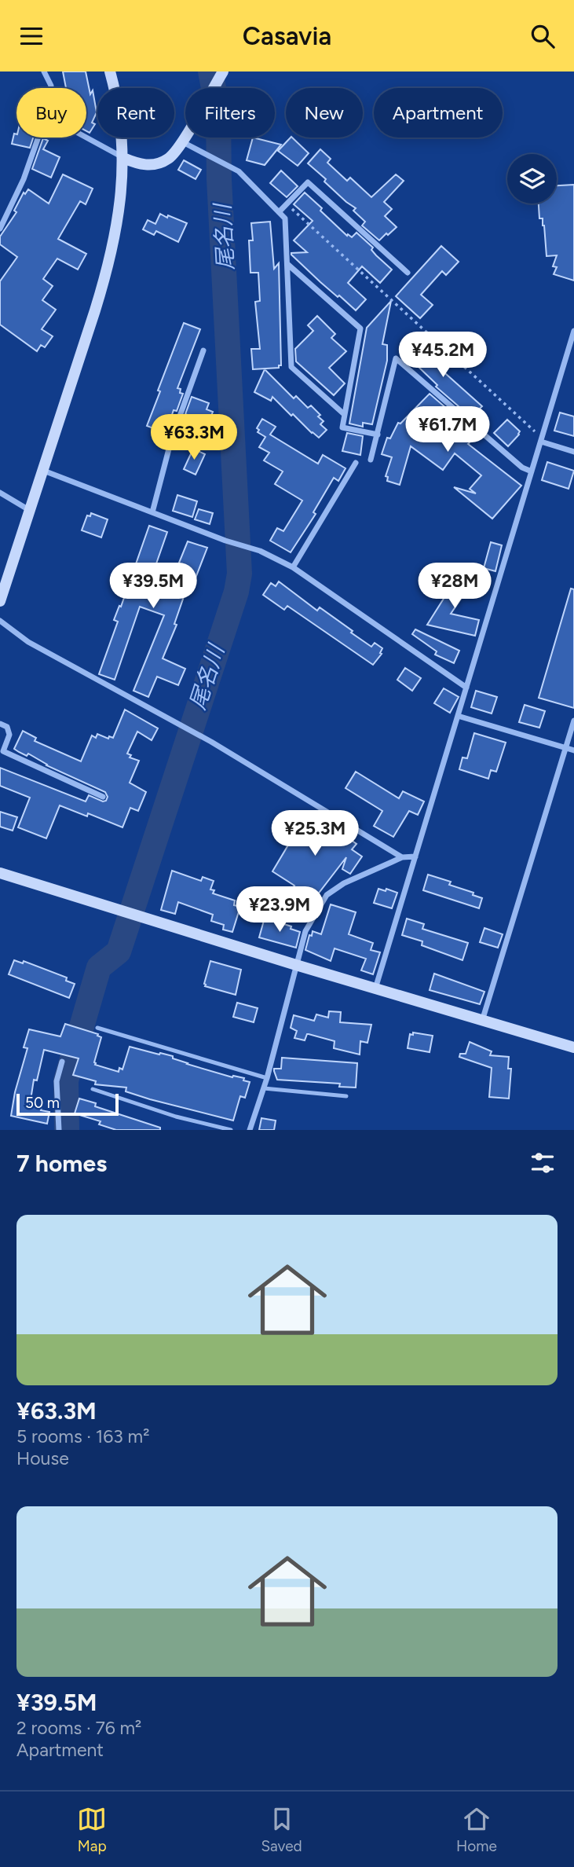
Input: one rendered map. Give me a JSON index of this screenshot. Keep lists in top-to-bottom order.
{
  "water": ["尾名川"],
  "scale_bar": "50 m",
  "page": {
    "header": "Casavia",
    "chip": [
      "Buy",
      "Rent",
      "Filters",
      "New",
      "Apartment"
    ],
    "price": [
      "¥45.2M",
      "¥61.7M",
      "¥63.3M",
      "¥39.5M",
      "¥28M",
      "¥25.3M",
      "¥23.9M"
    ],
    "scale": "50 m",
    "heading": "7 homes",
    "list": [
      {
        "name": "¥63.3M",
        "note": "5 rooms · 163 m² · House"
      },
      {
        "name": "¥39.5M",
        "note": "2 rooms · 76 m² · Apartment"
      }
    ],
    "tabs": ["Map", "Saved", "Home"]
  }
}
